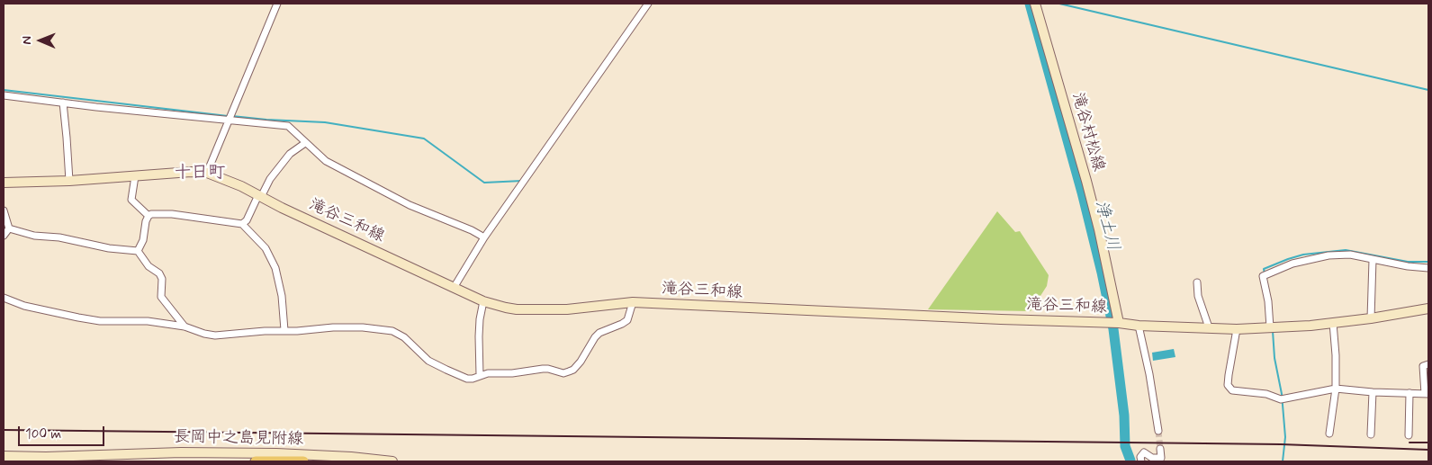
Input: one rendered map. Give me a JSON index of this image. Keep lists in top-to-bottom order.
{
  "streets": {
    "main road": ["滝谷村松線", "滝谷三和線", "長岡中之島見附線"]
  },
  "crossings": [
    ["滝谷村松線", "滝谷三和線"]
  ],
  "districts": ["十日町"],
  "water": ["浄土川"],
  "scale_bar": "100 m",
  "north": "left"
}
